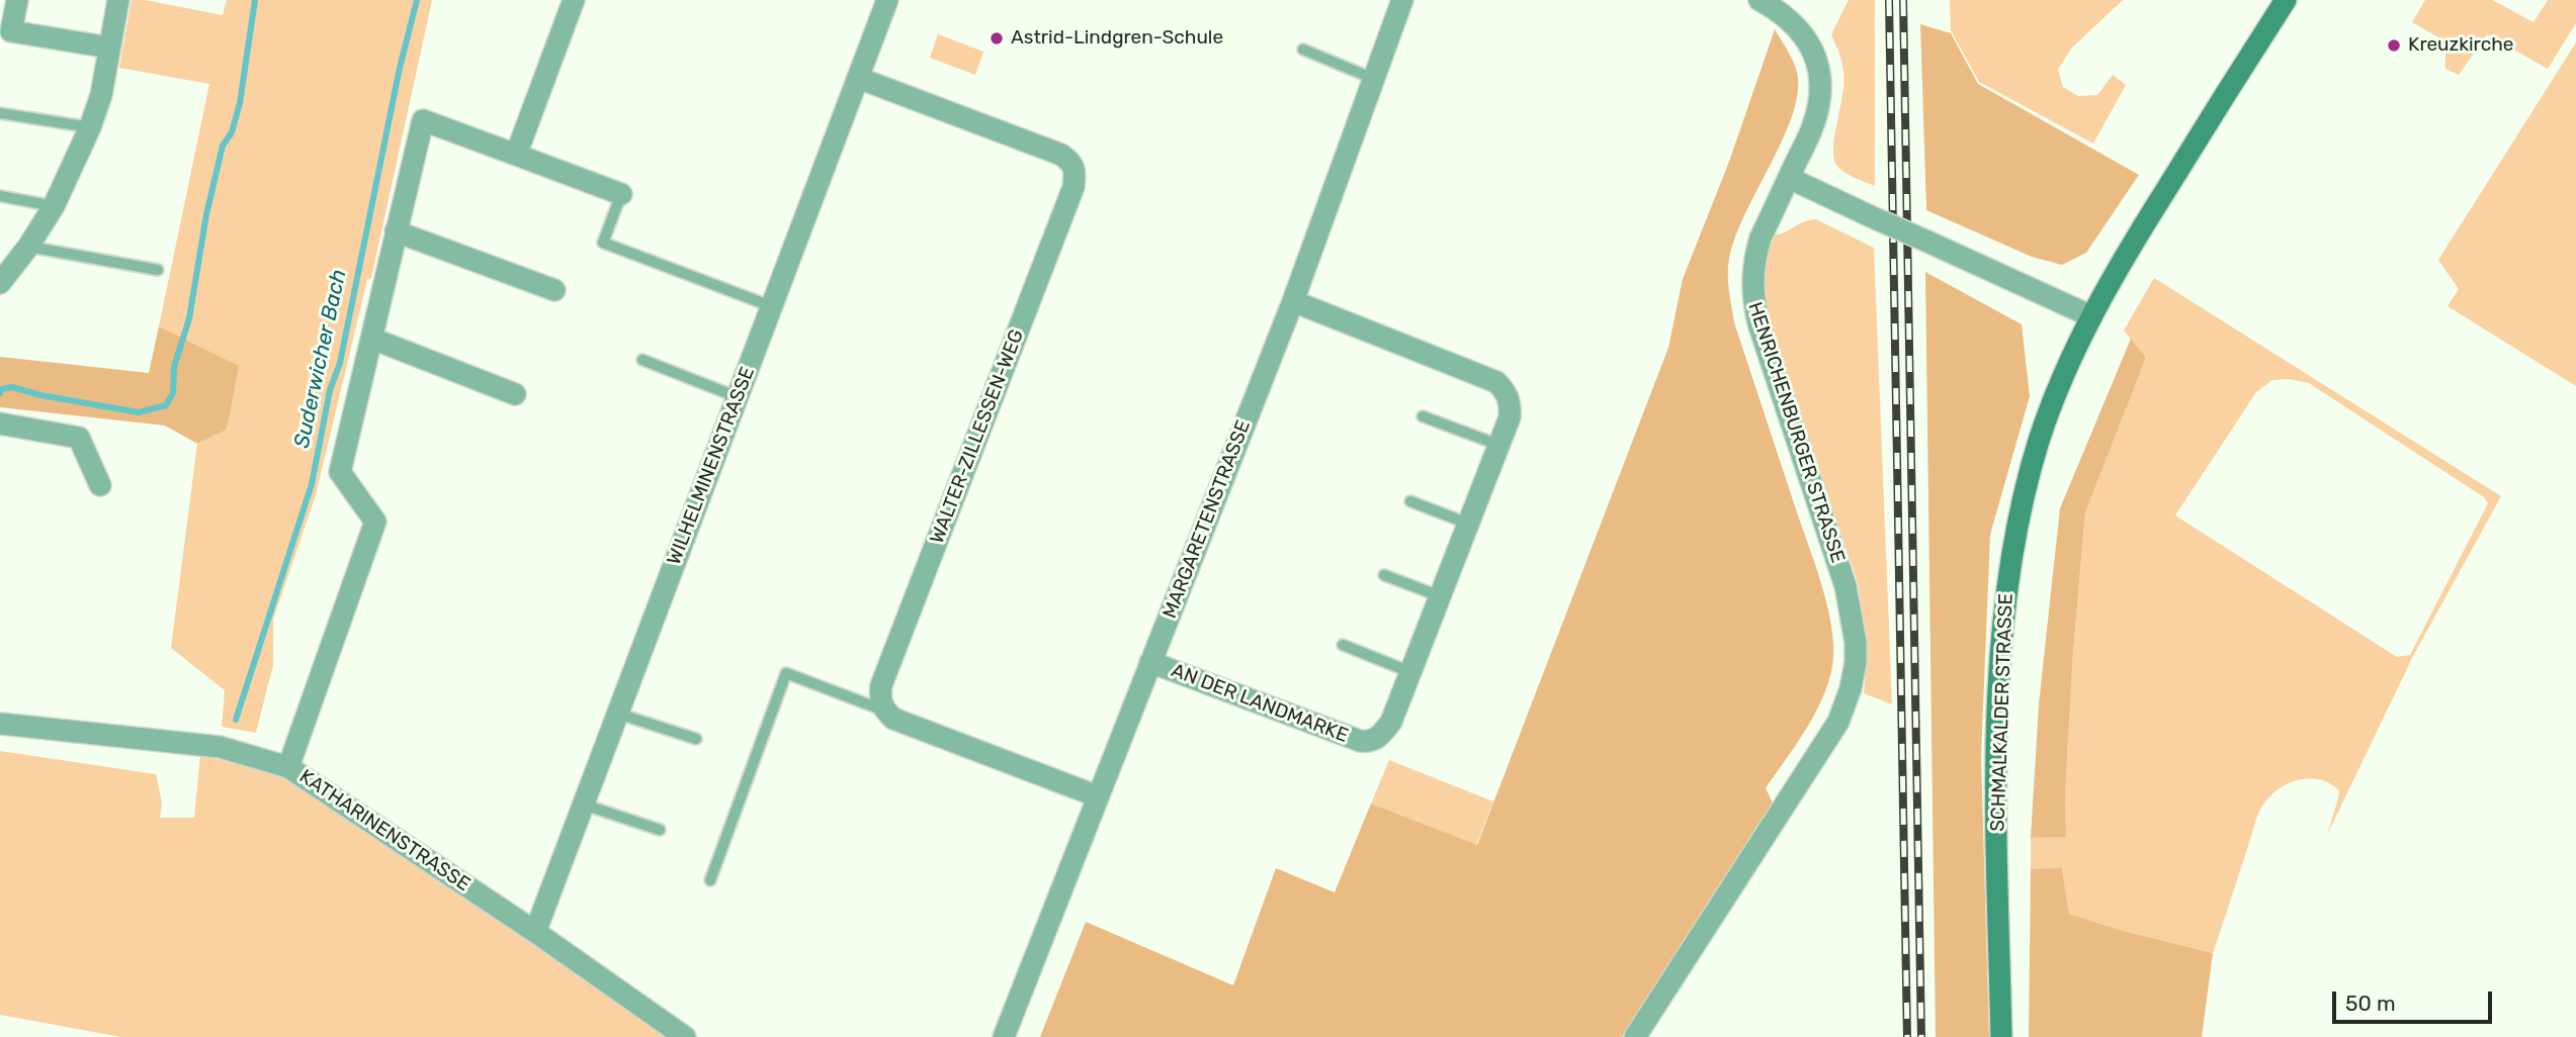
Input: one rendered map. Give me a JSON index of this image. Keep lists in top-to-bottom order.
{
  "streets": {
    "main road": ["SCHMALKALDER STRASSE"],
    "street": [
      "HENRICHENBURGER STRASSE",
      "WALTER-ZILLESSEN-WEG",
      "WILHELMINENSTRASSE",
      "MARGARETENSTRASSE",
      "AN DER LANDMARKE",
      "KATHARINENSTRASSE"
    ]
  },
  "crossings": [
    ["WALTER-ZILLESSEN-WEG", "WILHELMINENSTRASSE"],
    ["WILHELMINENSTRASSE", "KATHARINENSTRASSE"],
    ["MARGARETENSTRASSE", "AN DER LANDMARKE"]
  ],
  "water": ["Suderwicher Bach"],
  "places": ["Astrid-Lindgren-Schule", "Kreuzkirche"],
  "scale_bar": "50 m"
}
